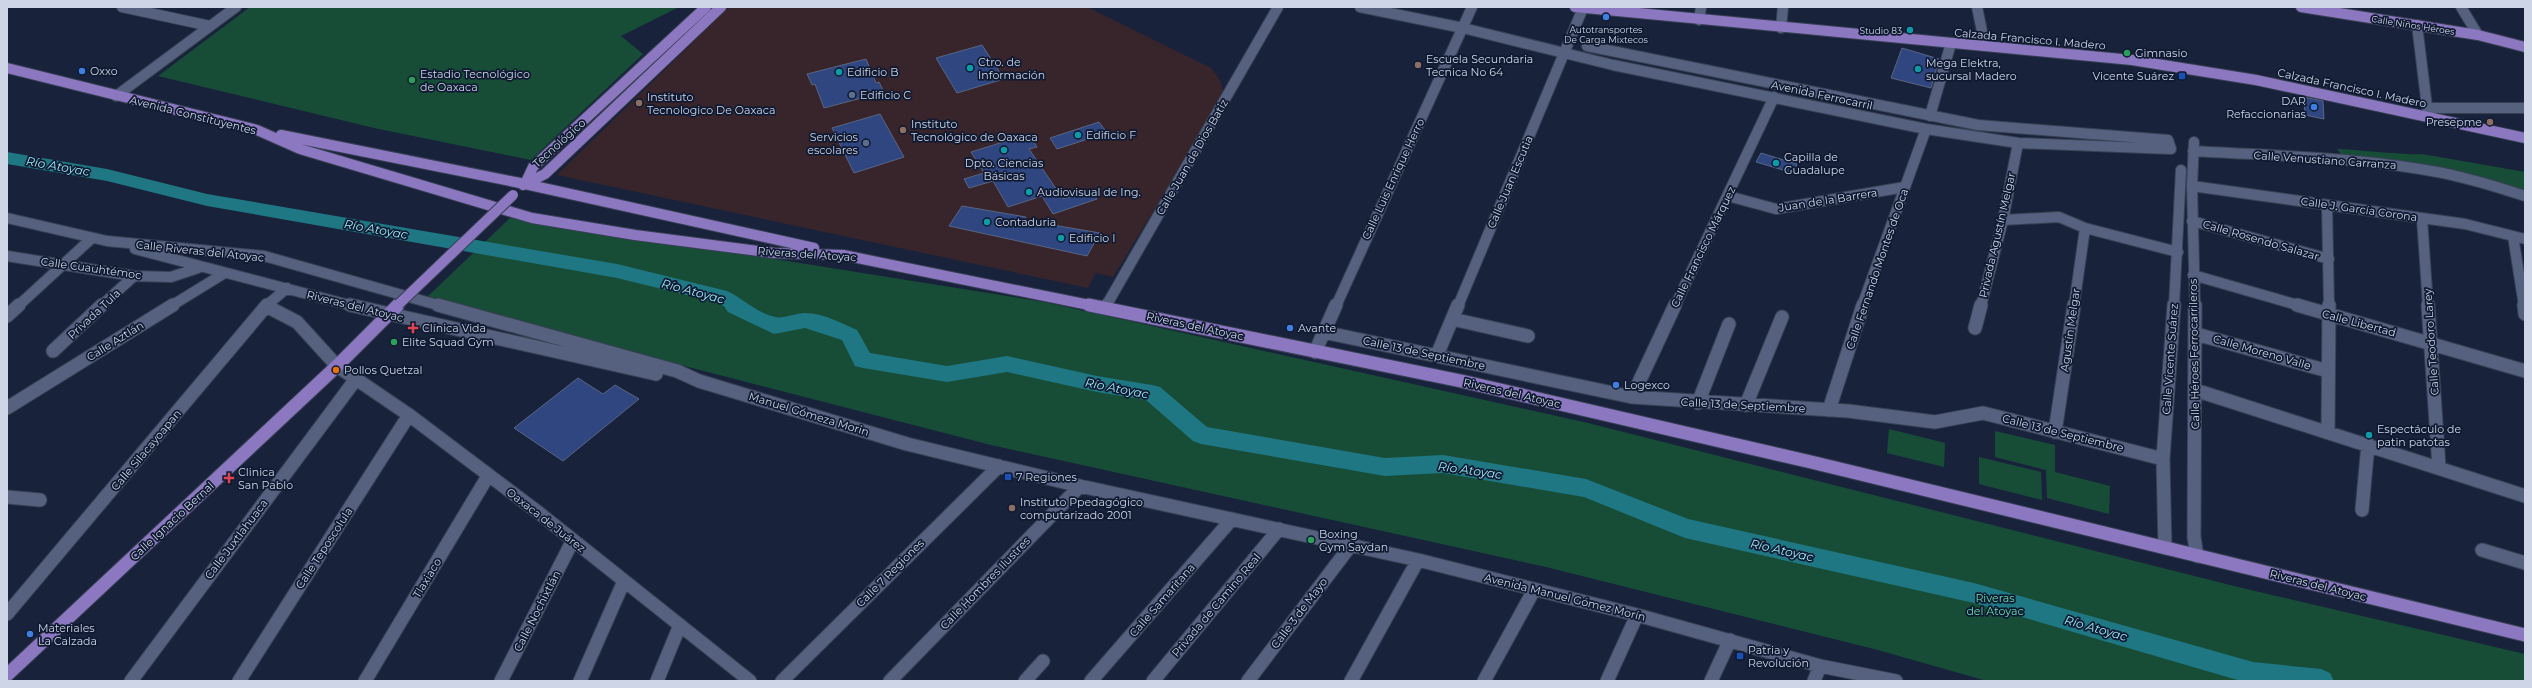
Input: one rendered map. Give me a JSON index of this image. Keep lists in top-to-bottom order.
{
  "streets": {
    "main road": [
      "Calle Niños Héroes",
      "Calzada Francisco I. Madero",
      "Avenida Constituyentes",
      "Tecnológico",
      "Riveras del Atoyac",
      "Calle Ignacio Bernal"
    ],
    "street": [
      "Avenida Ferrocarril",
      "Calle Juan de Dios Batiz",
      "Calle Venustiano Carranza",
      "Calle Luis Enrique Herro",
      "Calle Juan Escutia",
      "Juan de la Barrera",
      "Calle J. García Corona",
      "Privada Agustín Melgar",
      "Calle Rosendo Salazar",
      "Calle Francisco Márquez",
      "Calle Riveras del Atoyac",
      "Calle Cuauhtémoc",
      "Calle Fernando Montes de Oca",
      "Privada Tula",
      "Calle Libertad",
      "Agustín Melgar",
      "Calle Aztlán",
      "Calle Teodoro Larey",
      "Calle Moreno Valle",
      "Calle 13 de Septiembre",
      "Calle Héroes Ferrocarrileros",
      "Calle Vicente Suárez",
      "Manuel Gómeza Morin",
      "Calle Silacayoapan",
      "Oaxaca de Juárez",
      "Calle Juxtlahuaca",
      "Calle Teposcolula",
      "Calle 7 Regiones",
      "Tlaxiaco",
      "Calle Hombres Ilustres",
      "Avenida Manuel Gómez Morín",
      "Calle Samaritana",
      "Privada de Camino Real",
      "Calle Nochixtlán",
      "Calle 3 de Mayo"
    ]
  },
  "crossings": [
    ["Calzada Francisco I. Madero", "Calle Juan Escutia"],
    ["Avenida Ferrocarril", "Calle Luis Enrique Herro"],
    ["Avenida Ferrocarril", "Calle Juan Escutia"],
    ["Avenida Ferrocarril", "Privada Agustín Melgar"],
    ["Avenida Ferrocarril", "Calle Francisco Márquez"],
    ["Avenida Ferrocarril", "Calle Fernando Montes de Oca"],
    ["Avenida Constituyentes", "Riveras del Atoyac"],
    ["Tecnológico", "Calle Ignacio Bernal"],
    ["Calle Juan de Dios Batiz", "Riveras del Atoyac"],
    ["Calle Venustiano Carranza", "Calle Héroes Ferrocarrileros"],
    ["Calle Luis Enrique Herro", "Riveras del Atoyac"],
    ["Calle Luis Enrique Herro", "Calle 13 de Septiembre"],
    ["Calle Juan Escutia", "Calle 13 de Septiembre"],
    ["Juan de la Barrera", "Calle Francisco Márquez"],
    ["Juan de la Barrera", "Calle Fernando Montes de Oca"],
    ["Calle J. García Corona", "Calle Teodoro Larey"],
    ["Calle J. García Corona", "Calle Héroes Ferrocarrileros"],
    ["Calle Rosendo Salazar", "Calle Héroes Ferrocarrileros"],
    ["Calle Francisco Márquez", "Calle 13 de Septiembre"],
    ["Calle Riveras del Atoyac", "Riveras del Atoyac"],
    ["Calle Riveras del Atoyac", "Manuel Gómeza Morin"],
    ["Riveras del Atoyac", "Calle Cuauhtémoc"],
    ["Riveras del Atoyac", "Calle Aztlán"],
    ["Riveras del Atoyac", "Calle Héroes Ferrocarrileros"],
    ["Riveras del Atoyac", "Calle Vicente Suárez"],
    ["Riveras del Atoyac", "Manuel Gómeza Morin"],
    ["Riveras del Atoyac", "Calle Silacayoapan"],
    ["Riveras del Atoyac", "Calle Ignacio Bernal"],
    ["Calle Cuauhtémoc", "Privada Tula"],
    ["Calle Fernando Montes de Oca", "Calle 13 de Septiembre"],
    ["Calle Libertad", "Calle Teodoro Larey"],
    ["Calle Libertad", "Calle Héroes Ferrocarrileros"],
    ["Agustín Melgar", "Calle 13 de Septiembre"],
    ["Calle Moreno Valle", "Calle Héroes Ferrocarrileros"],
    ["Calle 13 de Septiembre", "Calle Vicente Suárez"],
    ["Manuel Gómeza Morin", "Calle 7 Regiones"],
    ["Manuel Gómeza Morin", "Calle Hombres Ilustres"],
    ["Manuel Gómeza Morin", "Avenida Manuel Gómez Morín"],
    ["Manuel Gómeza Morin", "Calle Samaritana"],
    ["Calle Silacayoapan", "Oaxaca de Juárez"],
    ["Oaxaca de Juárez", "Calle Ignacio Bernal"],
    ["Oaxaca de Juárez", "Calle Juxtlahuaca"],
    ["Oaxaca de Juárez", "Calle Teposcolula"],
    ["Oaxaca de Juárez", "Tlaxiaco"],
    ["Oaxaca de Juárez", "Calle Nochixtlán"],
    ["Avenida Manuel Gómez Morín", "Calle Samaritana"],
    ["Avenida Manuel Gómez Morín", "Privada de Camino Real"],
    ["Avenida Manuel Gómez Morín", "Calle 3 de Mayo"]
  ],
  "water": ["Río Atoyac"],
  "parks": ["Riveras del Atoyac"],
  "places": {
    "other": [
      "Autotransportes De Carga Mixtecos",
      "Studio 83",
      "Gimnasio",
      "Escuela Secundaria Tecnica No 64",
      "Ctro. de Información",
      "Mega Elektra, sucursal Madero",
      "Oxxo",
      "Edificio B",
      "Estadio Tecnológico de Oaxaca",
      "Edificio C",
      "Instituto Tecnologico De Oaxaca",
      "DAR Refaccionarias",
      "Presepme",
      "Instituto Tecnológico de Oaxaca",
      "Edificio F",
      "Servicios escolares",
      "Dpto. Ciencias Básicas",
      "Capilla de Guadalupe",
      "Audiovisual de Ing.",
      "Contaduria",
      "Edificio I",
      "Avante",
      "Elite Squad Gym",
      "Pollos Quetzal",
      "Logexco",
      "Espectáculo de patin patotas",
      "Instituto Ppedagógico computarizado 2001",
      "Boxing Gym Saydan",
      "Materiales La Calzada"
    ],
    "transit": ["Vicente Suárez", "7 Regiones", "Patria y Revolución"],
    "health": ["Clínica Vida", "Clinica San Pablo"]
  }
}
